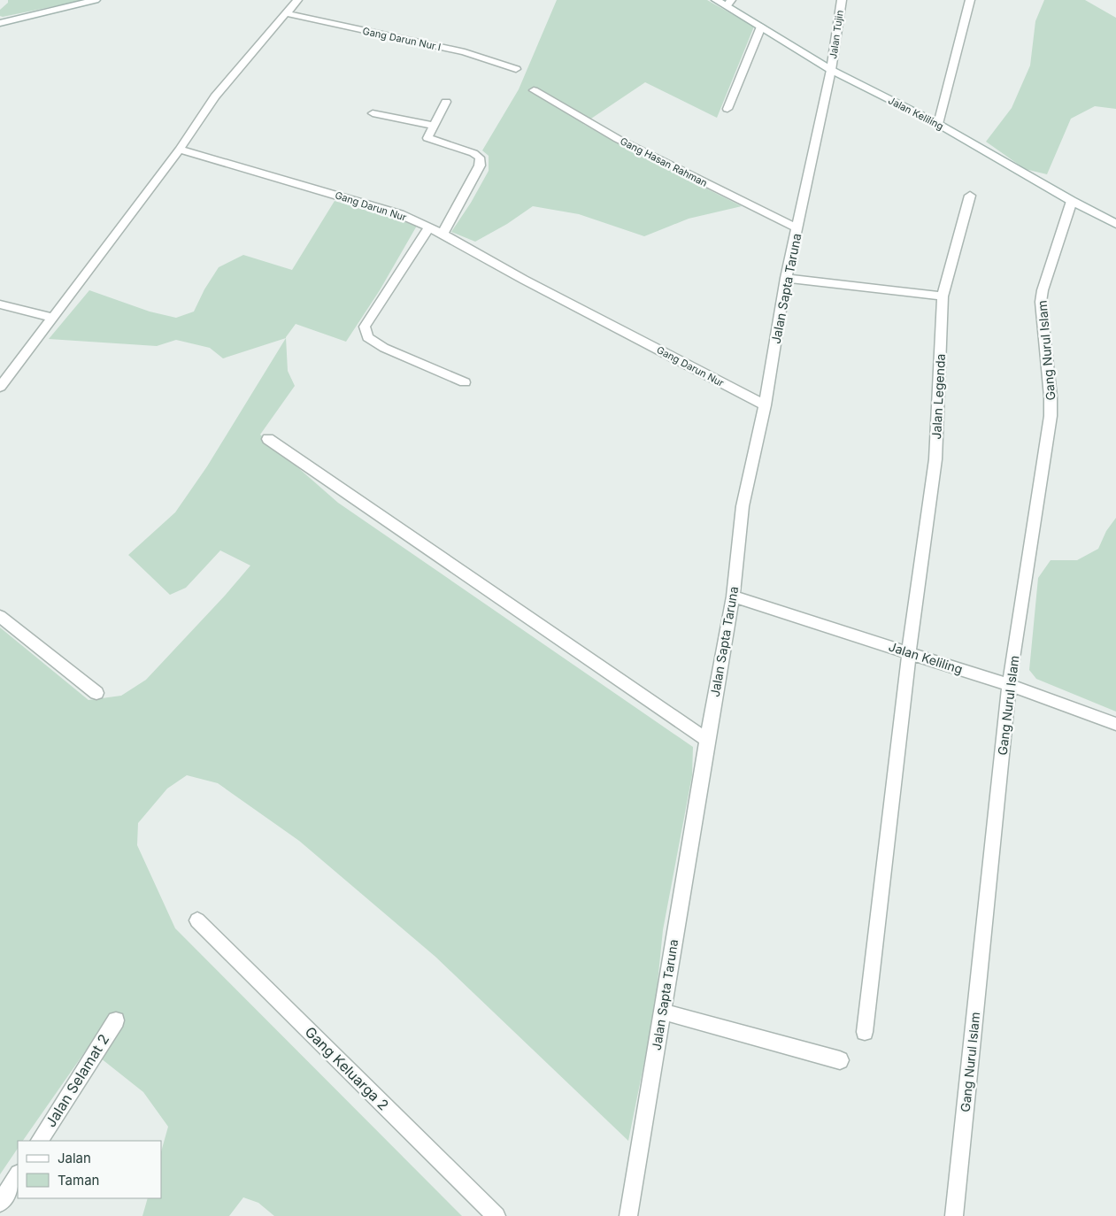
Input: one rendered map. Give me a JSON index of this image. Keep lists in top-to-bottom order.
{
  "streets": {
    "street": [
      "Jalan Tujin",
      "Gang Darun Nur I",
      "Jalan Keliling",
      "Gang Hasan Rahman",
      "Gang Darun Nur",
      "Jalan Sapta Taruna",
      "Gang Nurul Islam",
      "Jalan Legenda",
      "Gang Keluarga 2",
      "Jalan Selamat 2"
    ]
  },
  "crossings": [
    ["Jalan Tujin", "Jalan Keliling"],
    ["Jalan Tujin", "Jalan Sapta Taruna"],
    ["Jalan Keliling", "Jalan Sapta Taruna"],
    ["Jalan Keliling", "Gang Nurul Islam"],
    ["Jalan Keliling", "Jalan Legenda"],
    ["Gang Hasan Rahman", "Jalan Sapta Taruna"],
    ["Gang Darun Nur", "Jalan Sapta Taruna"]
  ],
  "legend": ["Jalan", "Taman"]
}
